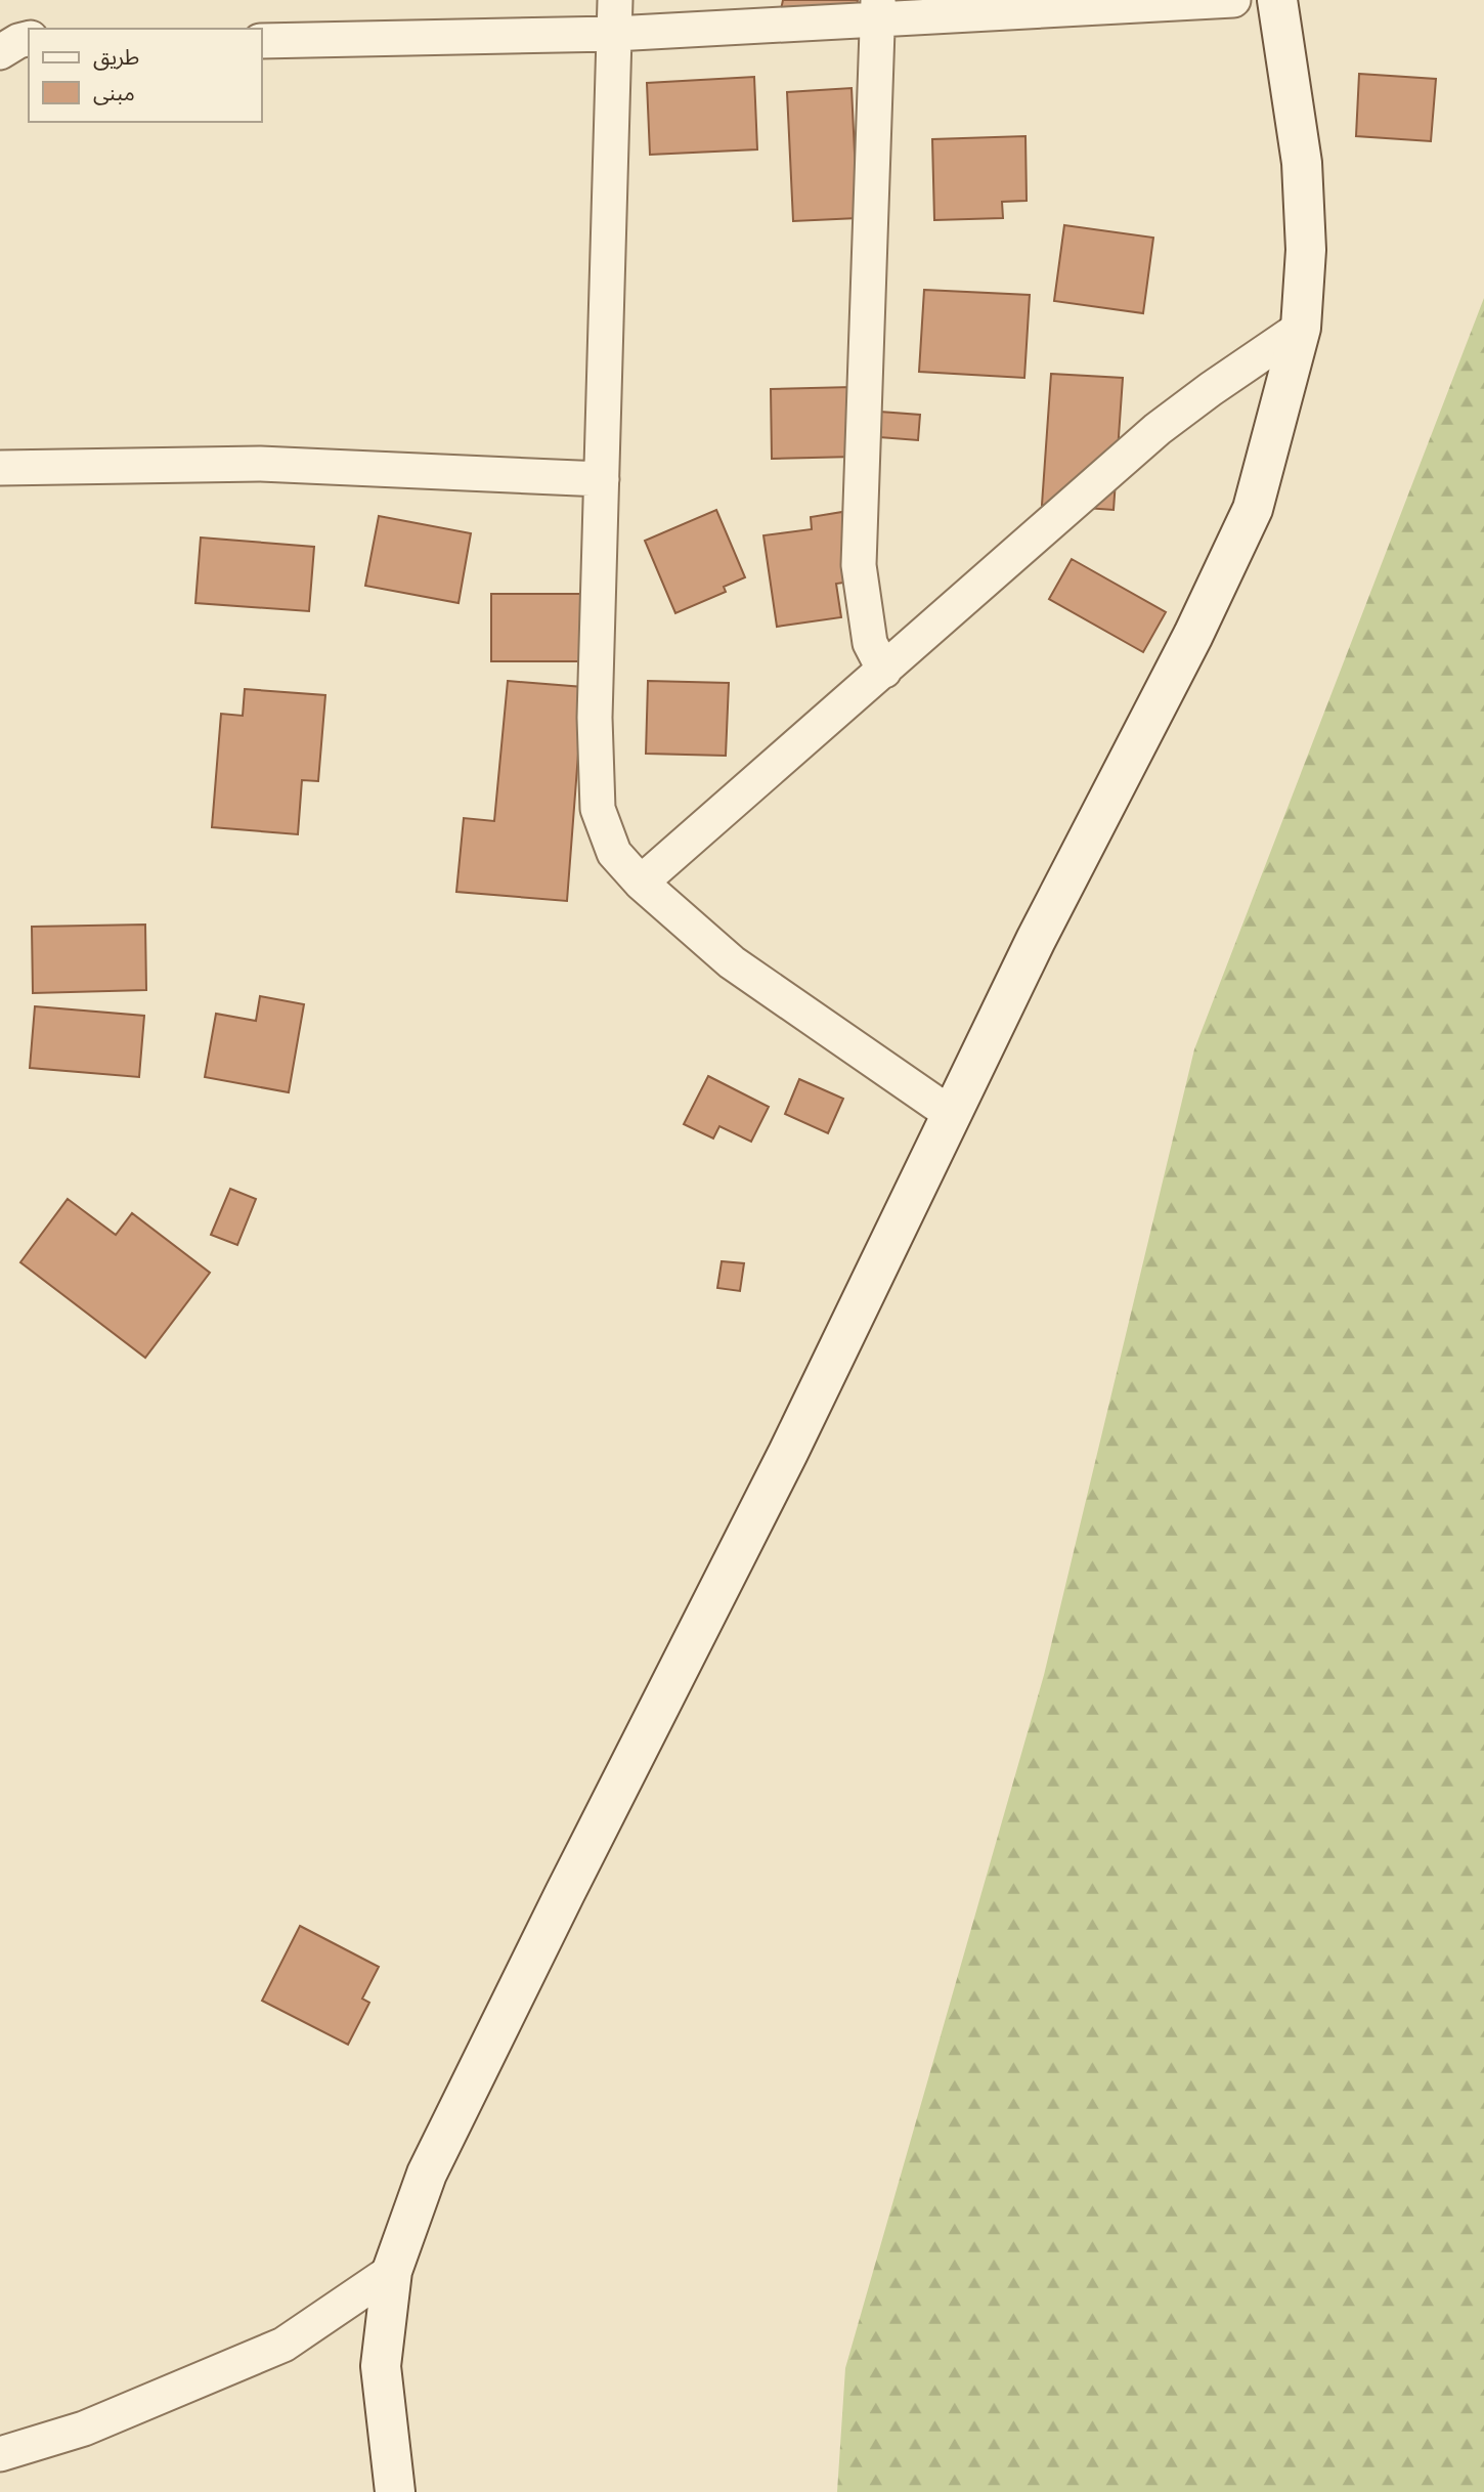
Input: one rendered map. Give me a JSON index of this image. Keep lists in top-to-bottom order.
{
  "legend": ["طريق", "مبنى"]
}
